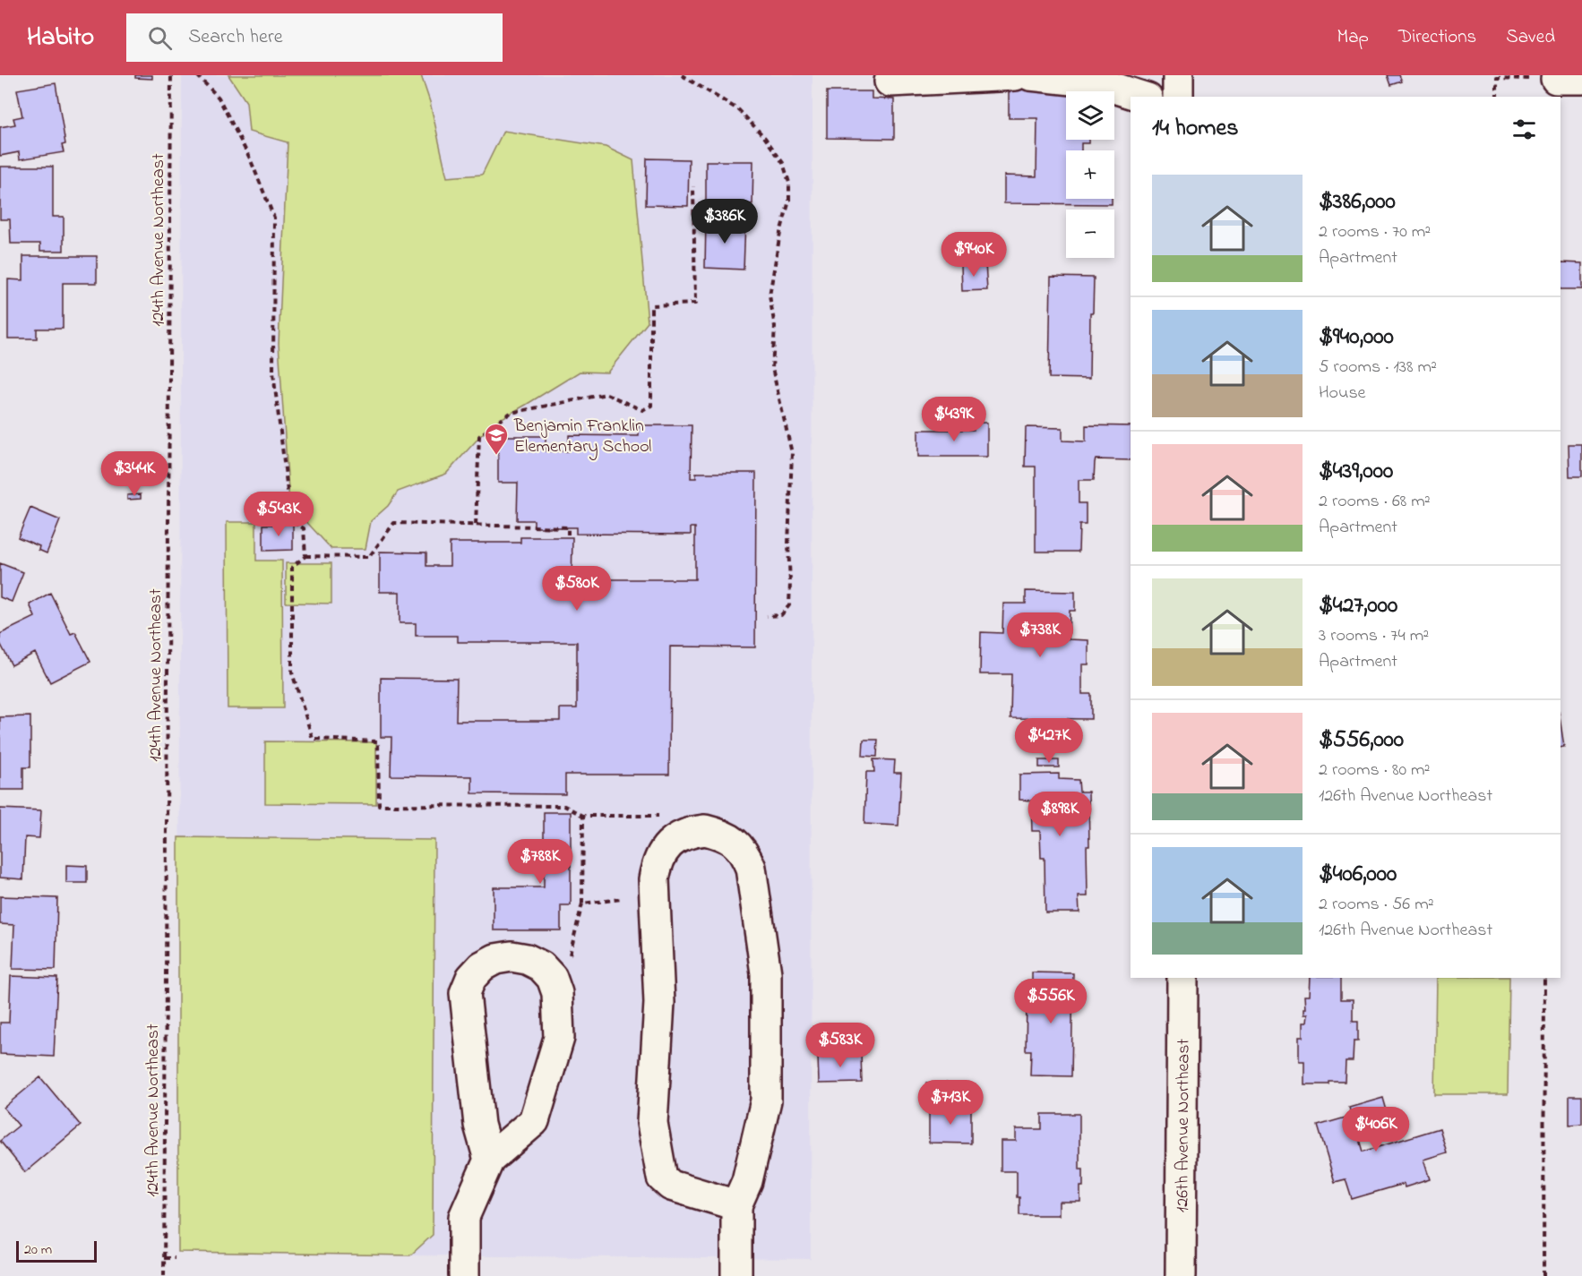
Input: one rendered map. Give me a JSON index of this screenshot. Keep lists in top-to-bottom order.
{
  "streets": {
    "street": ["126th Avenue Northeast"],
    "path": ["124th Avenue Northeast"]
  },
  "places": {
    "school or university": ["Benjamin Franklin Elementary School"]
  },
  "scale_bar": "20 m",
  "page": {
    "header": "Habito",
    "search": "Search here",
    "nav": ["Map", "Directions", "Saved"],
    "map_buttons": ["+", "−"],
    "heading": "14 homes",
    "list": [
      {
        "name": "$386,000",
        "note": "2 rooms · 70 m² · Apartment"
      },
      {
        "name": "$940,000",
        "note": "5 rooms · 138 m² · House"
      },
      {
        "name": "$439,000",
        "note": "2 rooms · 68 m² · Apartment"
      },
      {
        "name": "$427,000",
        "note": "3 rooms · 74 m² · Apartment"
      },
      {
        "name": "$556,000",
        "note": "2 rooms · 80 m² · 126th Avenue Northeast"
      },
      {
        "name": "$406,000",
        "note": "2 rooms · 56 m² · 126th Avenue Northeast"
      }
    ],
    "price": [
      "$386K",
      "$940K",
      "$439K",
      "$344K",
      "$543K",
      "$580K",
      "$738K",
      "$427K",
      "$898K",
      "$788K",
      "$556K",
      "$583K",
      "$713K",
      "$406K"
    ],
    "scale": "20 m"
  }
}
